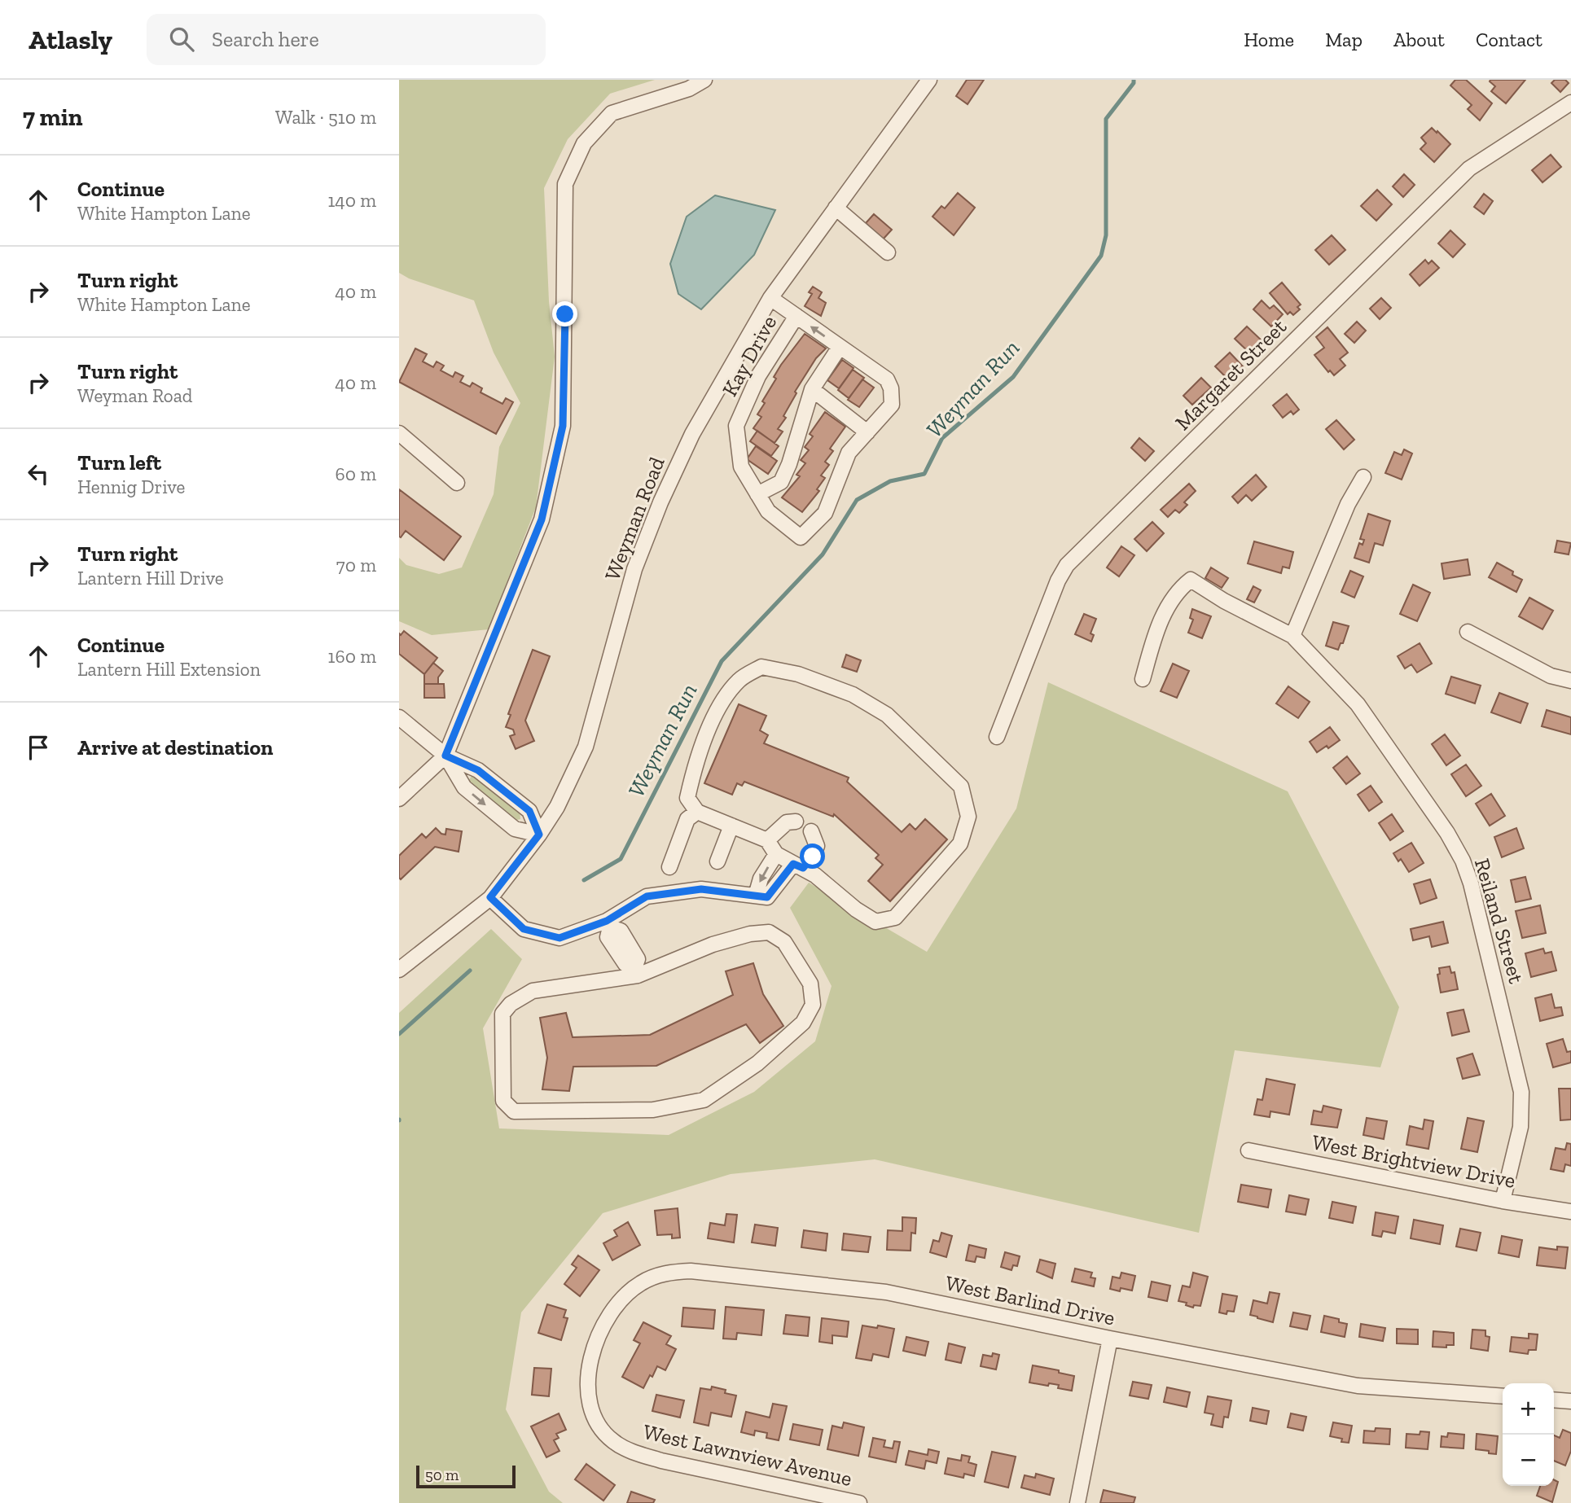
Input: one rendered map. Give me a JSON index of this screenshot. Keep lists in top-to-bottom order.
{
  "streets": {
    "street": [
      "Kay Drive",
      "Margaret Street",
      "Weyman Road",
      "Reiland Street",
      "West Brightview Drive",
      "West Barlind Drive",
      "West Lawnview Avenue"
    ]
  },
  "crossings": [
    ["Kay Drive", "Weyman Road"],
    ["Reiland Street", "West Brightview Drive"],
    ["West Barlind Drive", "West Lawnview Avenue"]
  ],
  "water": ["Weyman Run"],
  "scale_bar": "50 m",
  "page": {
    "header": "Atlasly",
    "search": "Search here",
    "nav": [
      "Home",
      "Map",
      "About",
      "Contact"
    ],
    "heading": ["7 min", "Walk · 510 m"],
    "list": [
      ["Continue", "White Hampton Lane", "140 m"],
      ["Turn right", "White Hampton Lane", "40 m"],
      ["Turn right", "Weyman Road", "40 m"],
      ["Turn left", "Hennig Drive", "60 m"],
      ["Turn right", "Lantern Hill Drive", "70 m"],
      ["Continue", "Lantern Hill Extension", "160 m"],
      "Arrive at destination"
    ],
    "map_buttons": ["+", "−"],
    "scale": "50 m"
  }
}
